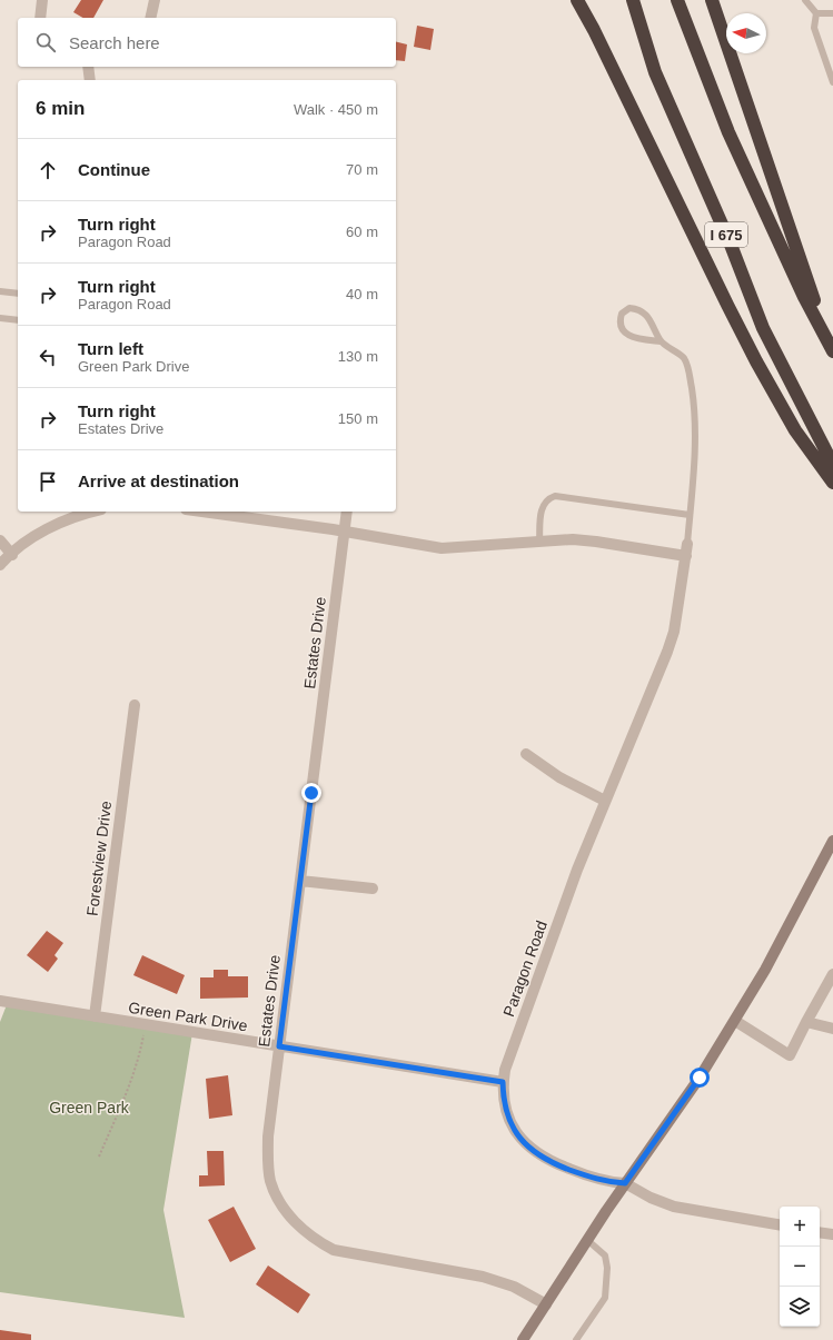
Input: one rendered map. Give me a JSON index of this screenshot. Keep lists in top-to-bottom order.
{
  "streets": {
    "highway": ["I 675"],
    "street": [
      "Estates Drive",
      "Forestview Drive",
      "Paragon Road",
      "Green Park Drive"
    ]
  },
  "crossings": [
    ["Estates Drive", "Green Park Drive"],
    ["Forestview Drive", "Green Park Drive"],
    ["Paragon Road", "Green Park Drive"]
  ],
  "parks": ["Green Park"],
  "north": "left",
  "page": {
    "search": "Search here",
    "heading": ["6 min", "Walk · 450 m"],
    "list": [
      ["Continue", "70 m"],
      ["Turn right", "Paragon Road", "60 m"],
      ["Turn right", "Paragon Road", "40 m"],
      ["Turn left", "Green Park Drive", "130 m"],
      ["Turn right", "Estates Drive", "150 m"],
      "Arrive at destination"
    ],
    "map_buttons": ["+", "−"]
  }
}
